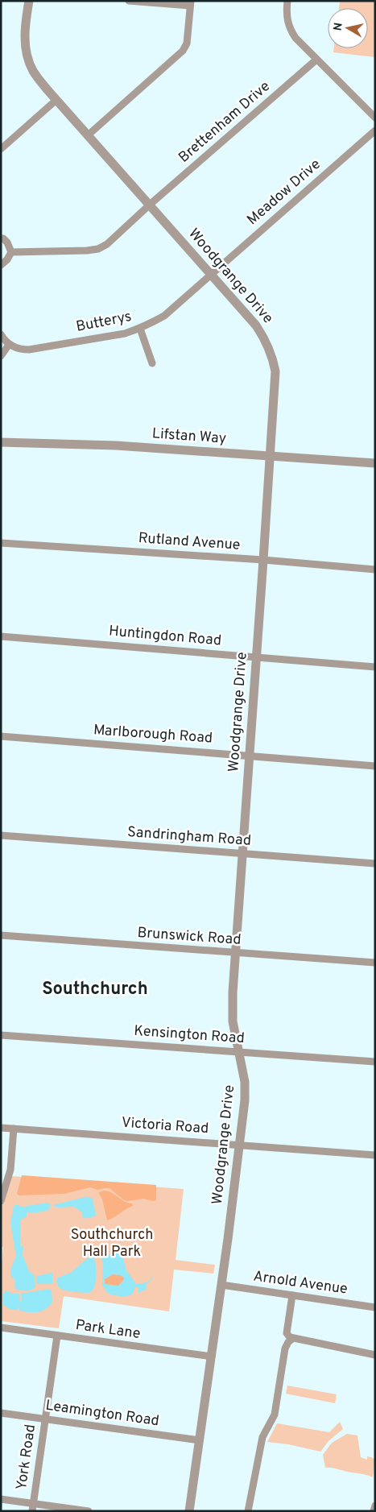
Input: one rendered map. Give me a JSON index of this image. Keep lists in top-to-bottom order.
{
  "streets": {
    "street": [
      "Brettenham Drive",
      "Meadow Drive",
      "Woodgrange Drive",
      "Butterys",
      "Lifstan Way",
      "Rutland Avenue",
      "Huntingdon Road",
      "Marlborough Road",
      "Sandringham Road",
      "Brunswick Road",
      "Kensington Road",
      "Victoria Road",
      "Arnold Avenue",
      "Park Lane",
      "Leamington Road",
      "York Road"
    ]
  },
  "crossings": [
    ["Brettenham Drive", "Woodgrange Drive"],
    ["Meadow Drive", "Woodgrange Drive"],
    ["Meadow Drive", "Butterys"],
    ["Woodgrange Drive", "Butterys"],
    ["Woodgrange Drive", "Lifstan Way"],
    ["Woodgrange Drive", "Rutland Avenue"],
    ["Woodgrange Drive", "Huntingdon Road"],
    ["Woodgrange Drive", "Marlborough Road"],
    ["Woodgrange Drive", "Sandringham Road"],
    ["Woodgrange Drive", "Brunswick Road"],
    ["Woodgrange Drive", "Kensington Road"],
    ["Woodgrange Drive", "Victoria Road"],
    ["Woodgrange Drive", "Arnold Avenue"],
    ["Woodgrange Drive", "Park Lane"],
    ["Woodgrange Drive", "Leamington Road"],
    ["Park Lane", "York Road"],
    ["Leamington Road", "York Road"]
  ],
  "districts": ["Southchurch"],
  "parks": ["Southchurch Hall Park"],
  "north": "left"
}
